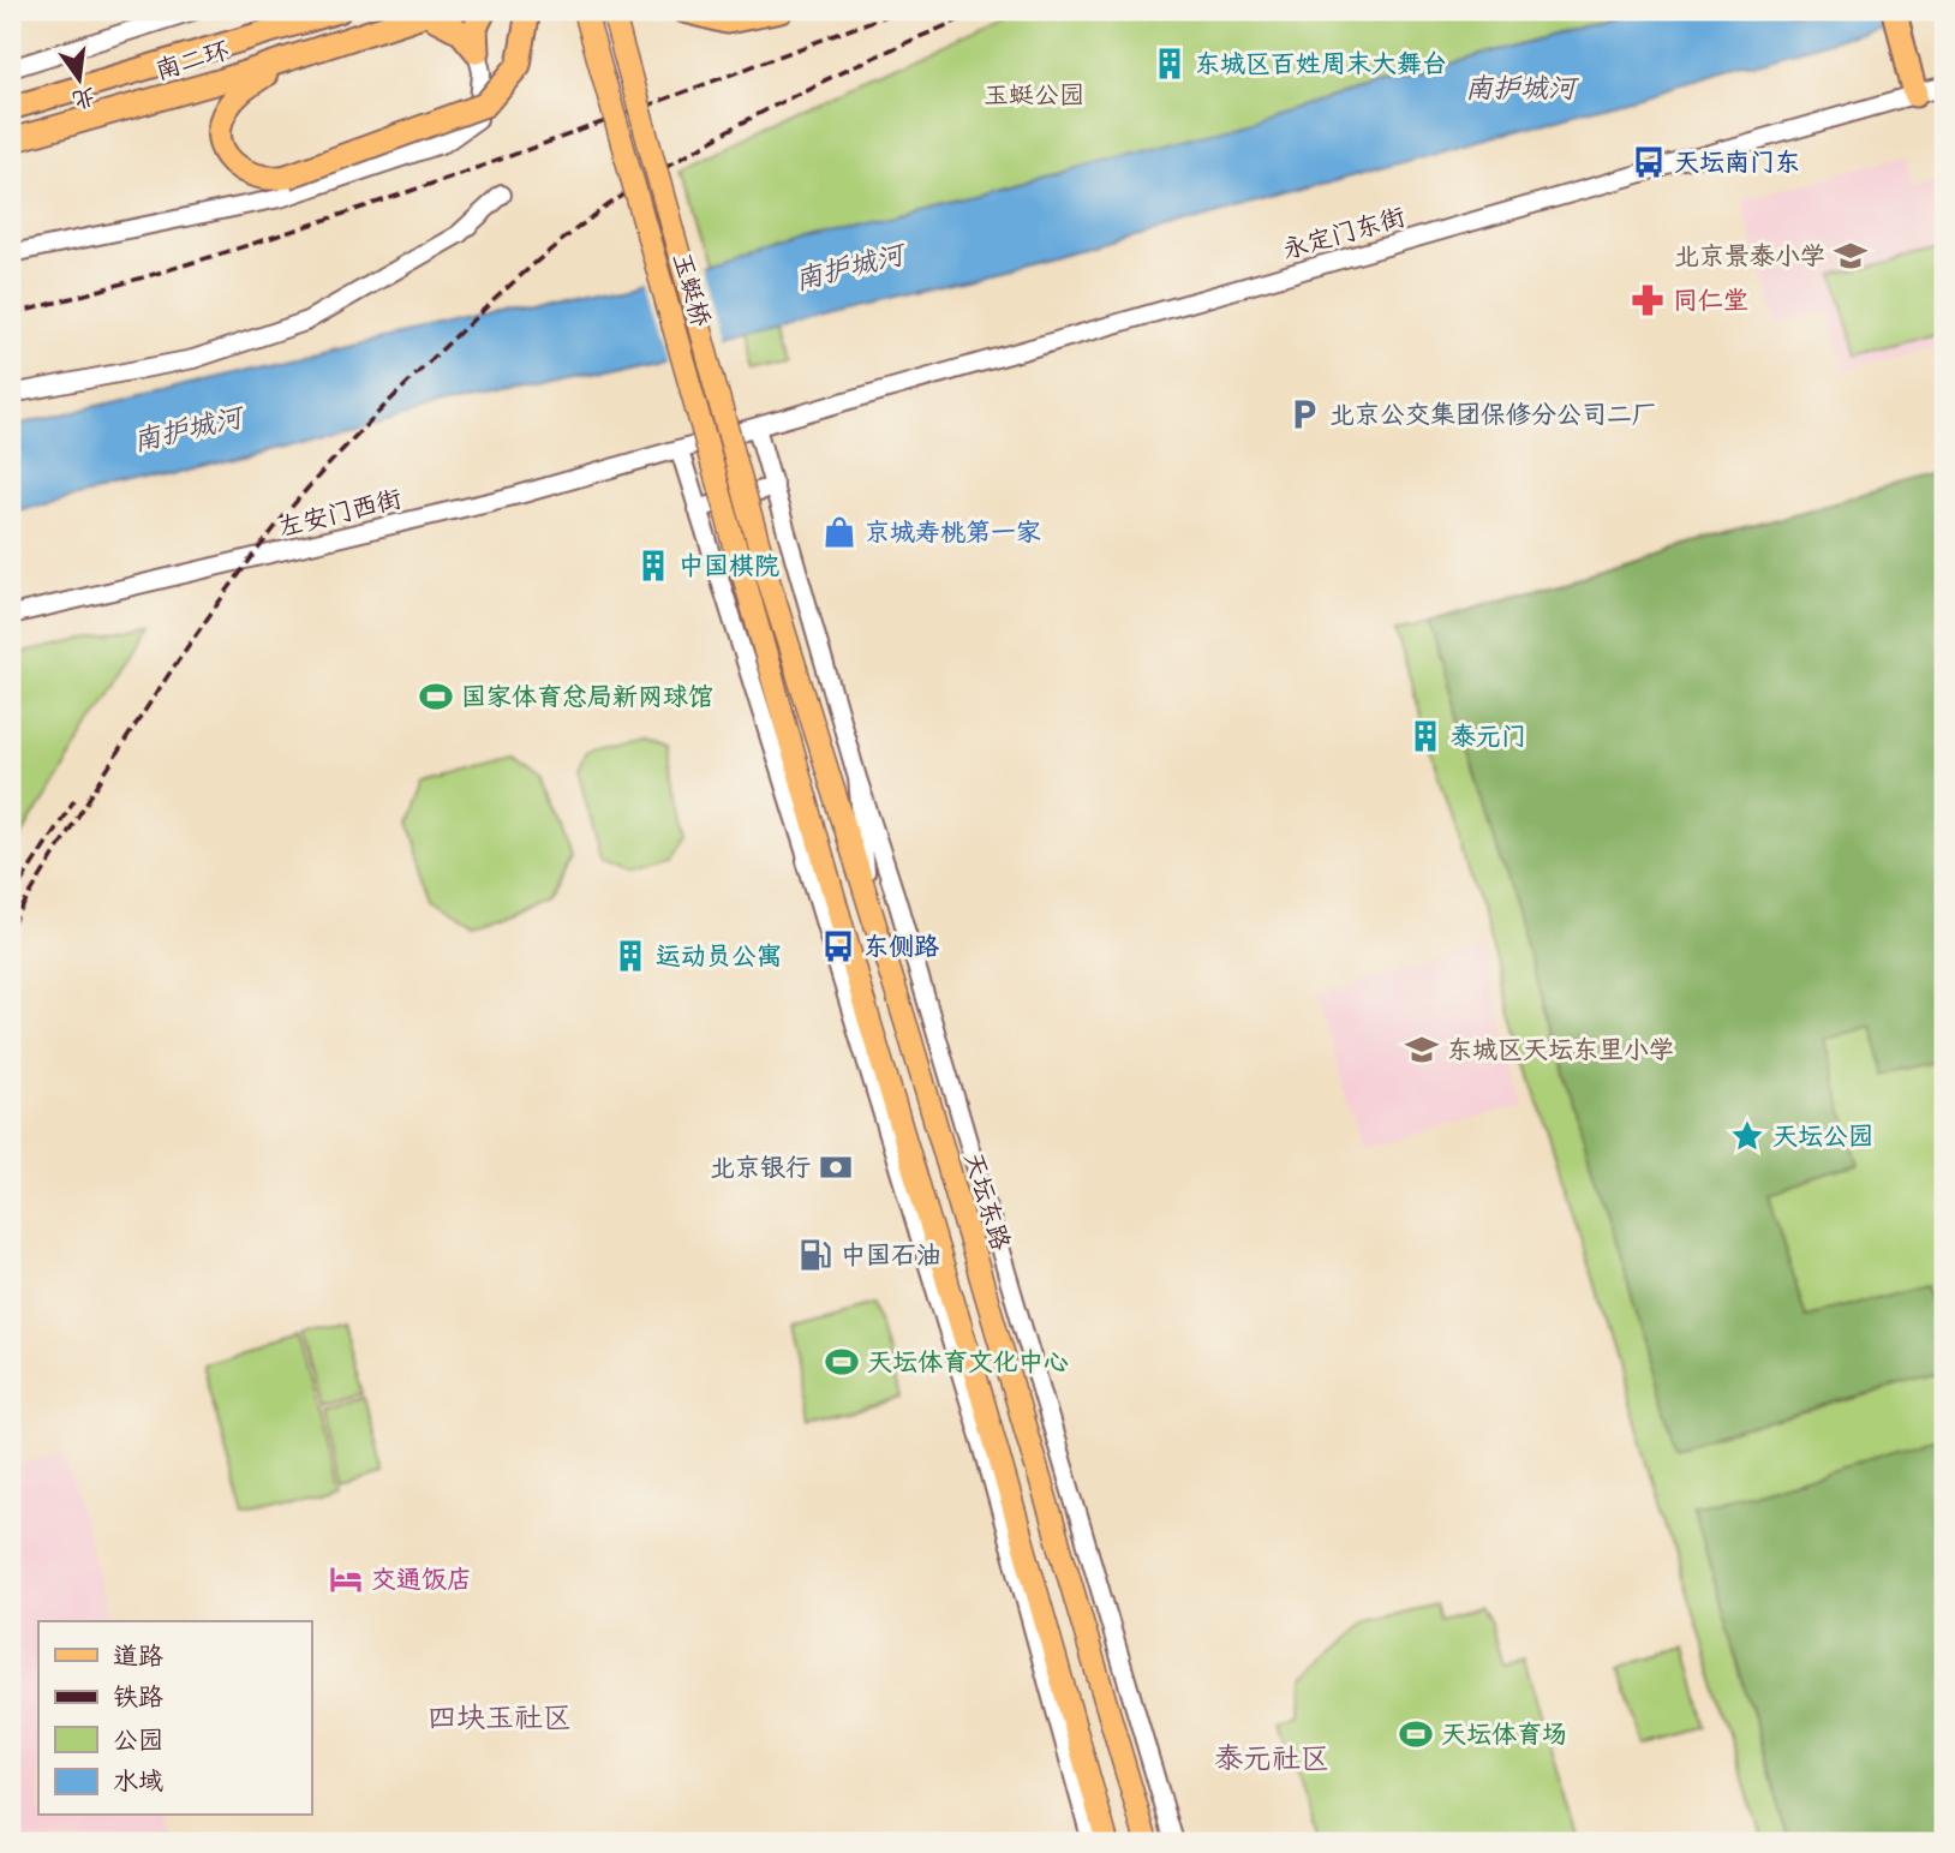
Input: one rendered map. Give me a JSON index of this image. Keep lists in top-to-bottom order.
{
  "streets": {
    "highway": ["南二环"],
    "main road": ["玉蜓桥", "天坛东路"],
    "street": ["永定门东街", "左安门西街"]
  },
  "crossings": [
    ["永定门东街", "左安门西街"],
    ["玉蜓桥", "天坛东路"]
  ],
  "districts": ["四块玉社区", "泰元社区"],
  "water": ["南护城河"],
  "parks": ["玉蜓公园"],
  "places": {
    "building": [
      "东城区百姓周末大舞台",
      "中国棋院",
      "泰元门",
      "运动员公寓"
    ],
    "bus stop": ["天坛南门东", "东侧路"],
    "school or university": ["北京景泰小学", "东城区天坛东里小学"],
    "pharmacy": ["同仁堂"],
    "parking": ["北京公交集团保修分公司二厂"],
    "shop": ["京城寿桃第一家"],
    "sports": ["国家体育总局新网球馆", "天坛体育文化中心", "天坛体育场"],
    "place": ["天坛公园"],
    "bank": ["北京银行"],
    "fuel station": ["中国石油"],
    "hotel": ["交通饭店"]
  },
  "legend": [
    "道路",
    "铁路",
    "公园",
    "水域"
  ],
  "north": "bottom"
}
